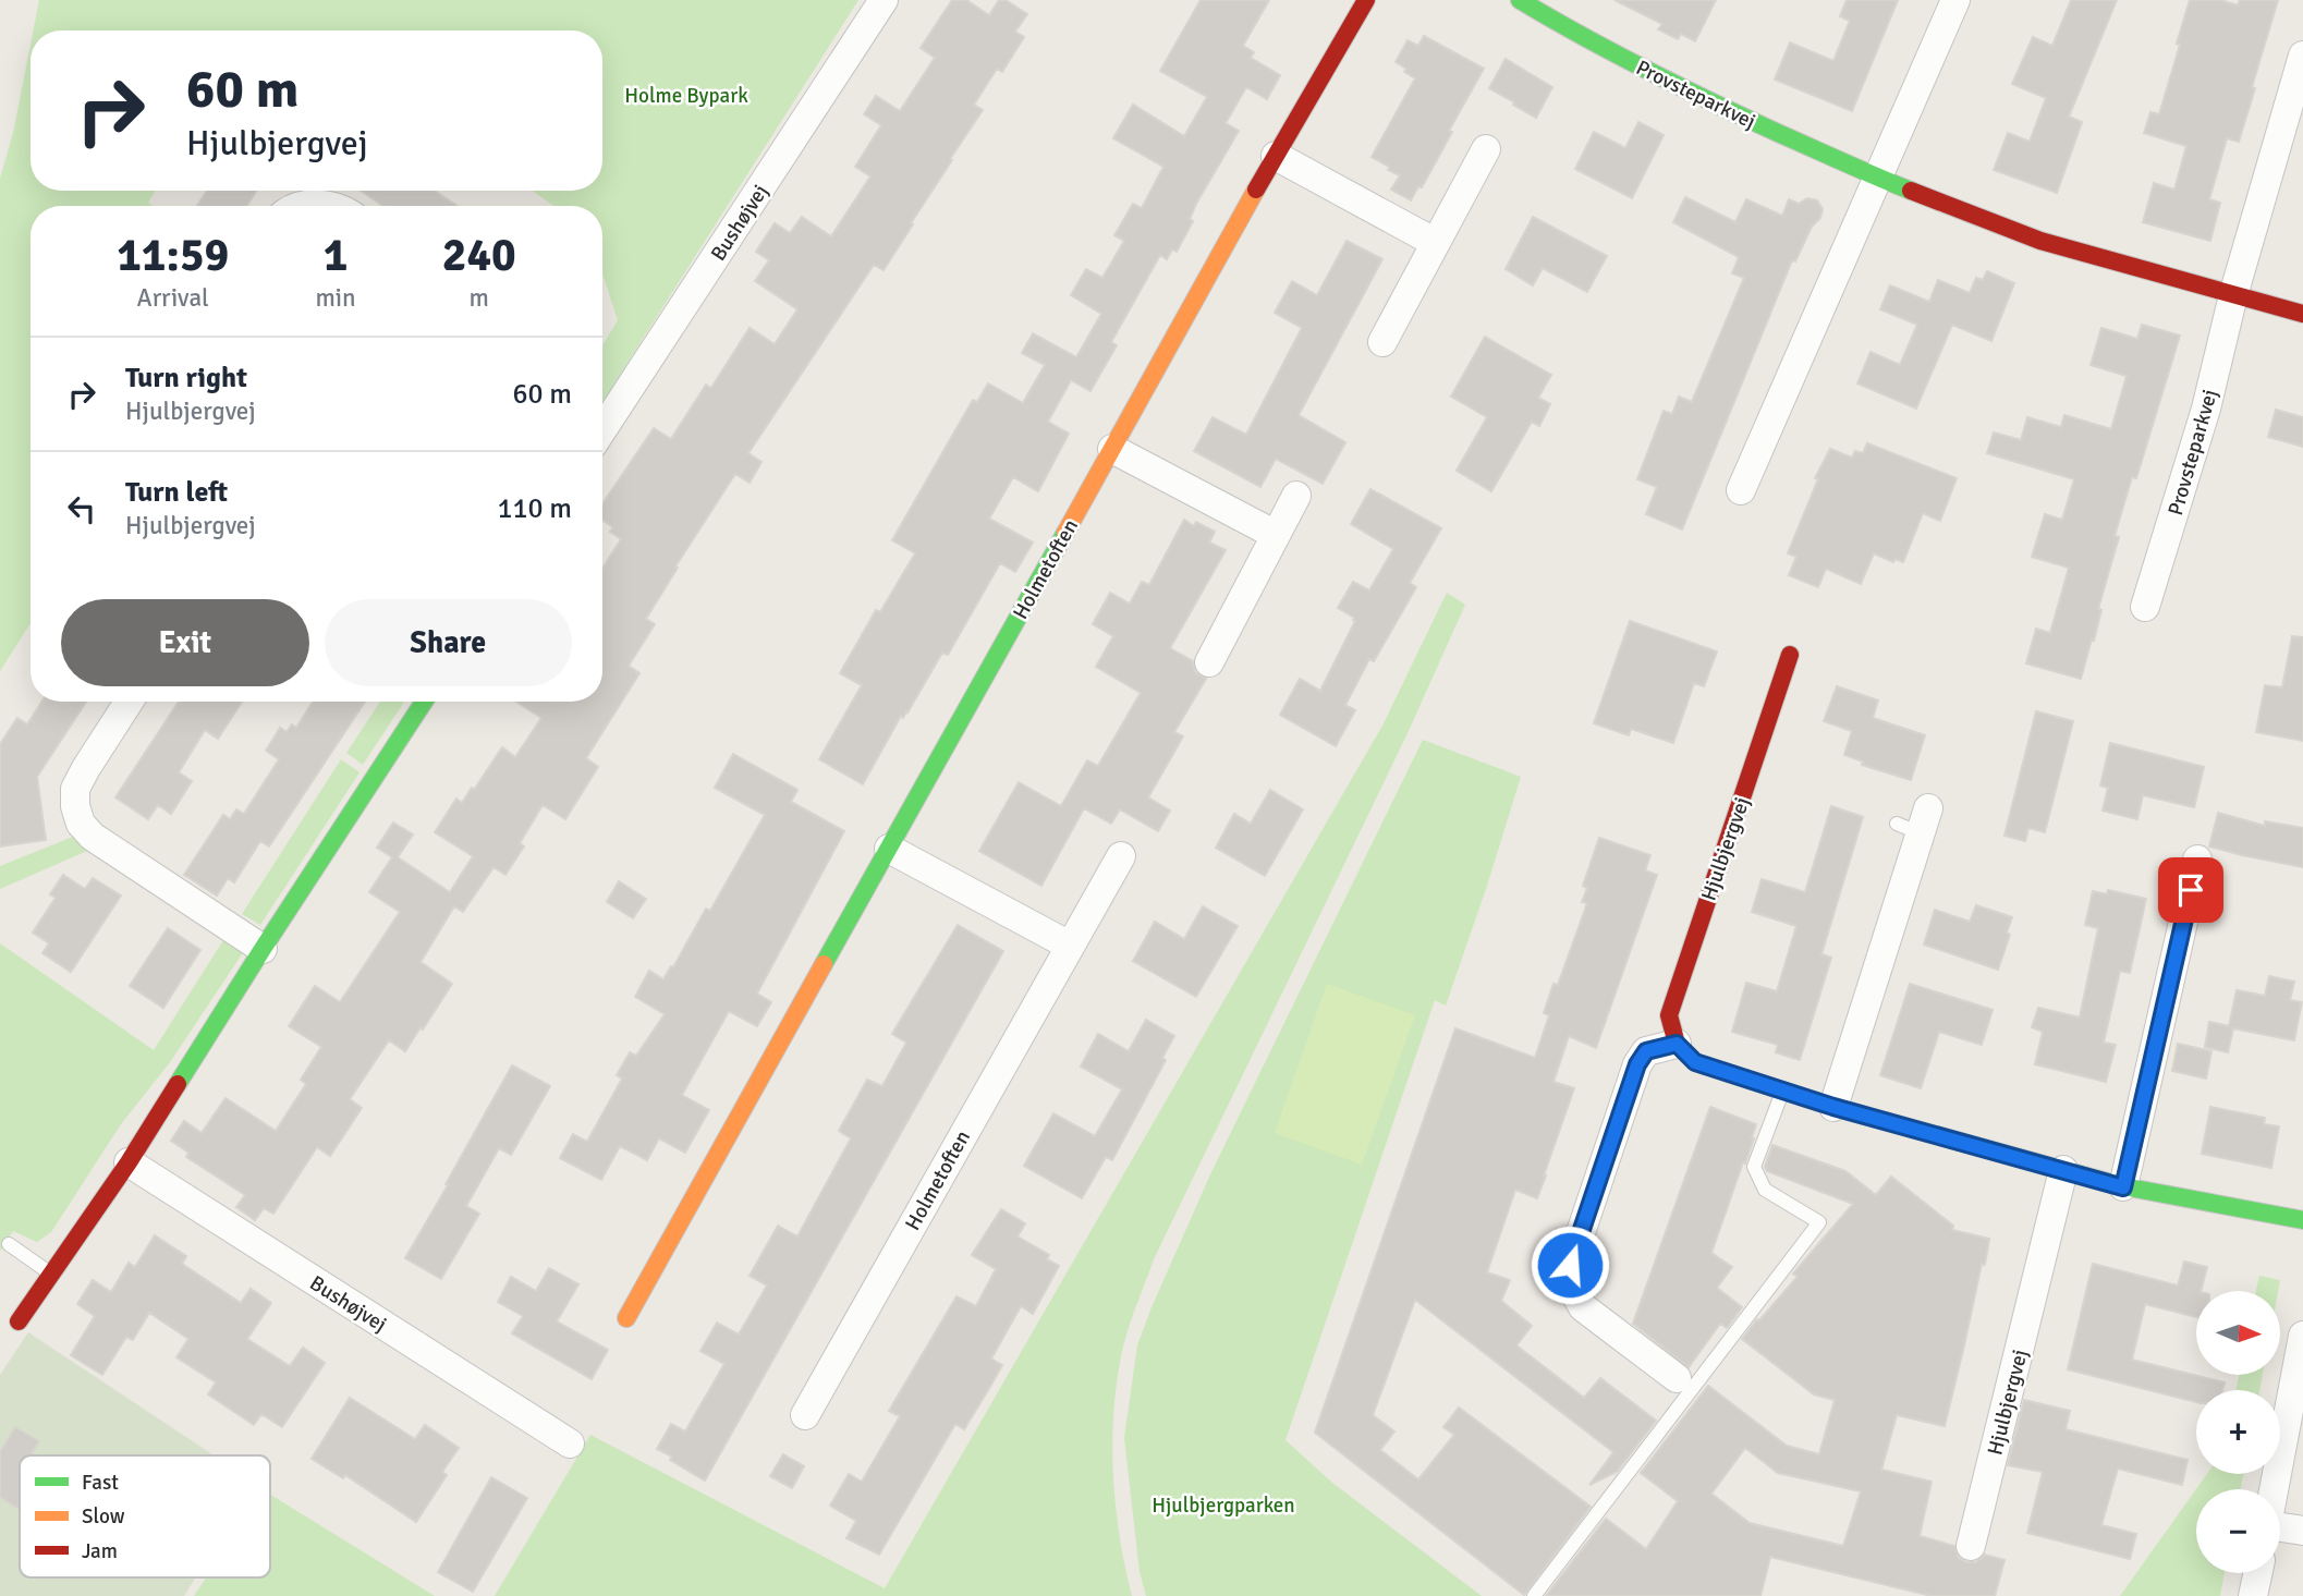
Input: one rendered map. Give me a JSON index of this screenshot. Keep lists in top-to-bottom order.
{
  "streets": {
    "street": [
      "Provsteparkvej",
      "Bushøjvej",
      "Holmetoften",
      "Hjulbjergvej"
    ]
  },
  "parks": ["Holme Bypark", "Hjulbjergparken"],
  "legend": ["Fast", "Slow", "Jam"],
  "north": "right",
  "page": {
    "turn": ["60 m", "Hjulbjergvej"],
    "eta": [
      "11:59",
      "Arrival",
      "1",
      "min",
      "240",
      "m"
    ],
    "list": [
      {
        "name": "Turn right",
        "note": "Hjulbjergvej",
        "value": "60 m"
      },
      {
        "name": "Turn left",
        "note": "Hjulbjergvej",
        "value": "110 m"
      }
    ],
    "buttons": ["Exit", "Share"],
    "map_buttons": ["+", "−"]
  }
}
